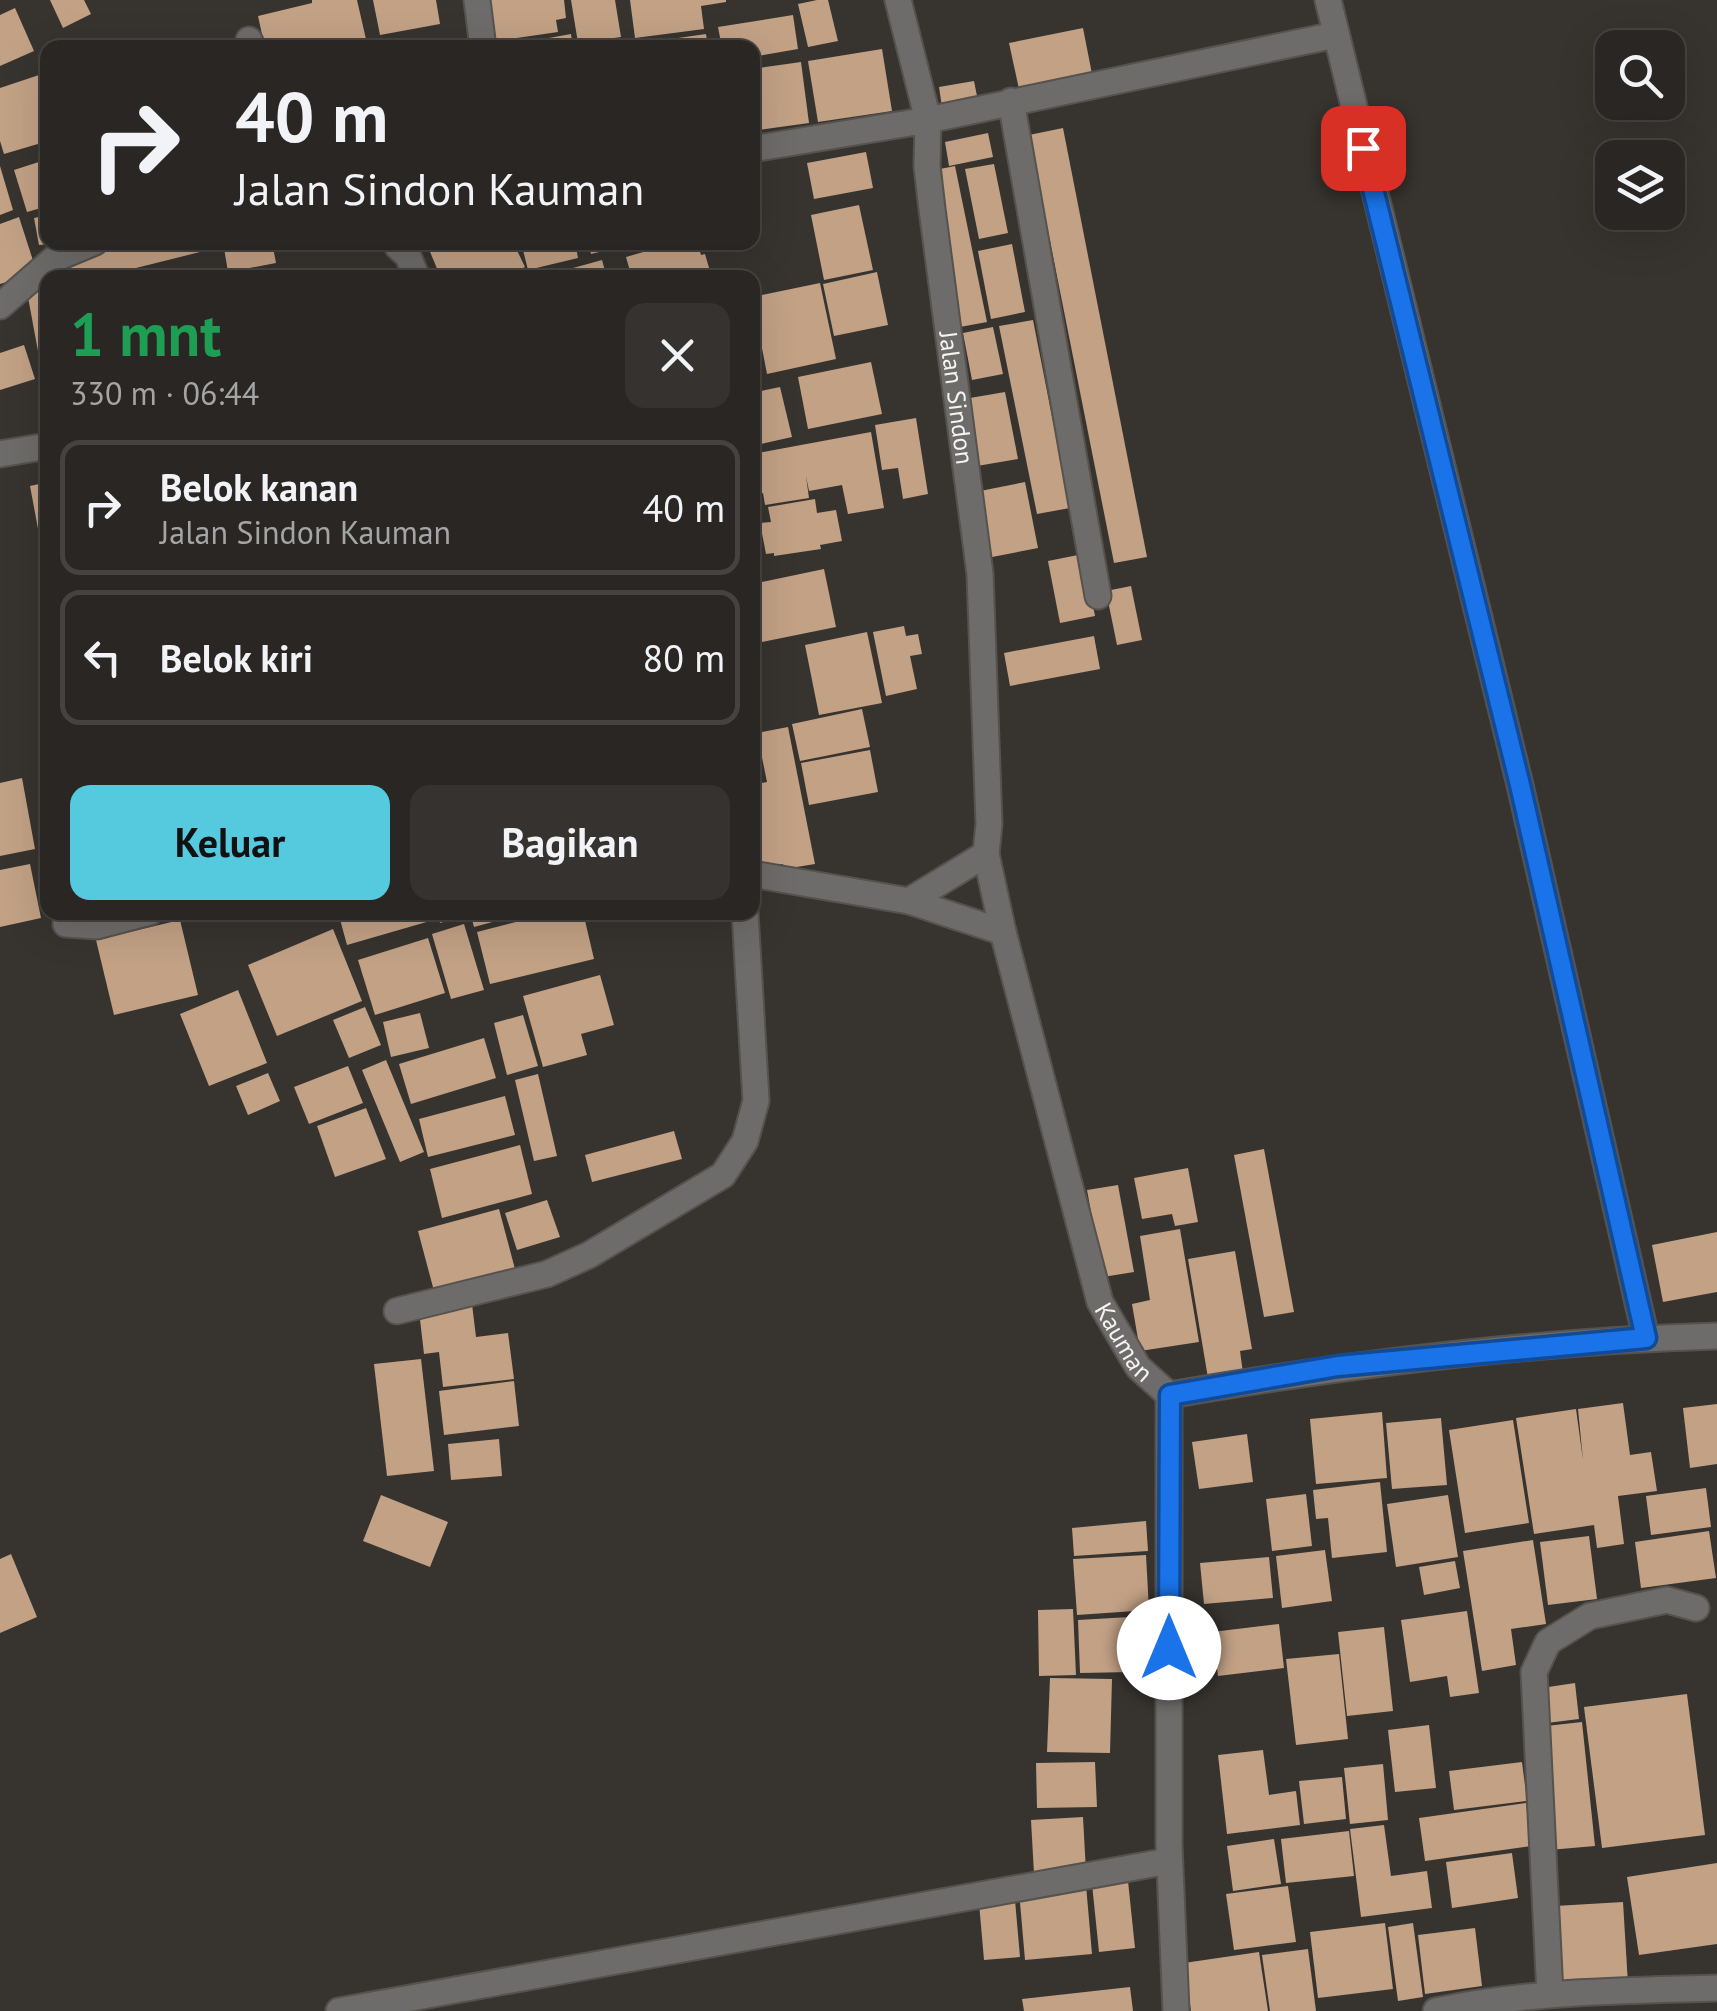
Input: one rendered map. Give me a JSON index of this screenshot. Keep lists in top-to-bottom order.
{
  "streets": {
    "street": ["Jalan Sindon", "Kauman"]
  },
  "crossings": [
    ["Jalan Sindon", "Kauman"]
  ],
  "page": {
    "turn": ["40 m", "Jalan Sindon Kauman"],
    "heading": ["1 mnt", "330 m · 06:44"],
    "list": [
      {
        "name": "Belok kanan",
        "note": "Jalan Sindon Kauman",
        "value": "40 m"
      },
      {
        "name": "Belok kiri",
        "value": "80 m"
      }
    ],
    "buttons": ["Keluar", "Bagikan"]
  }
}
